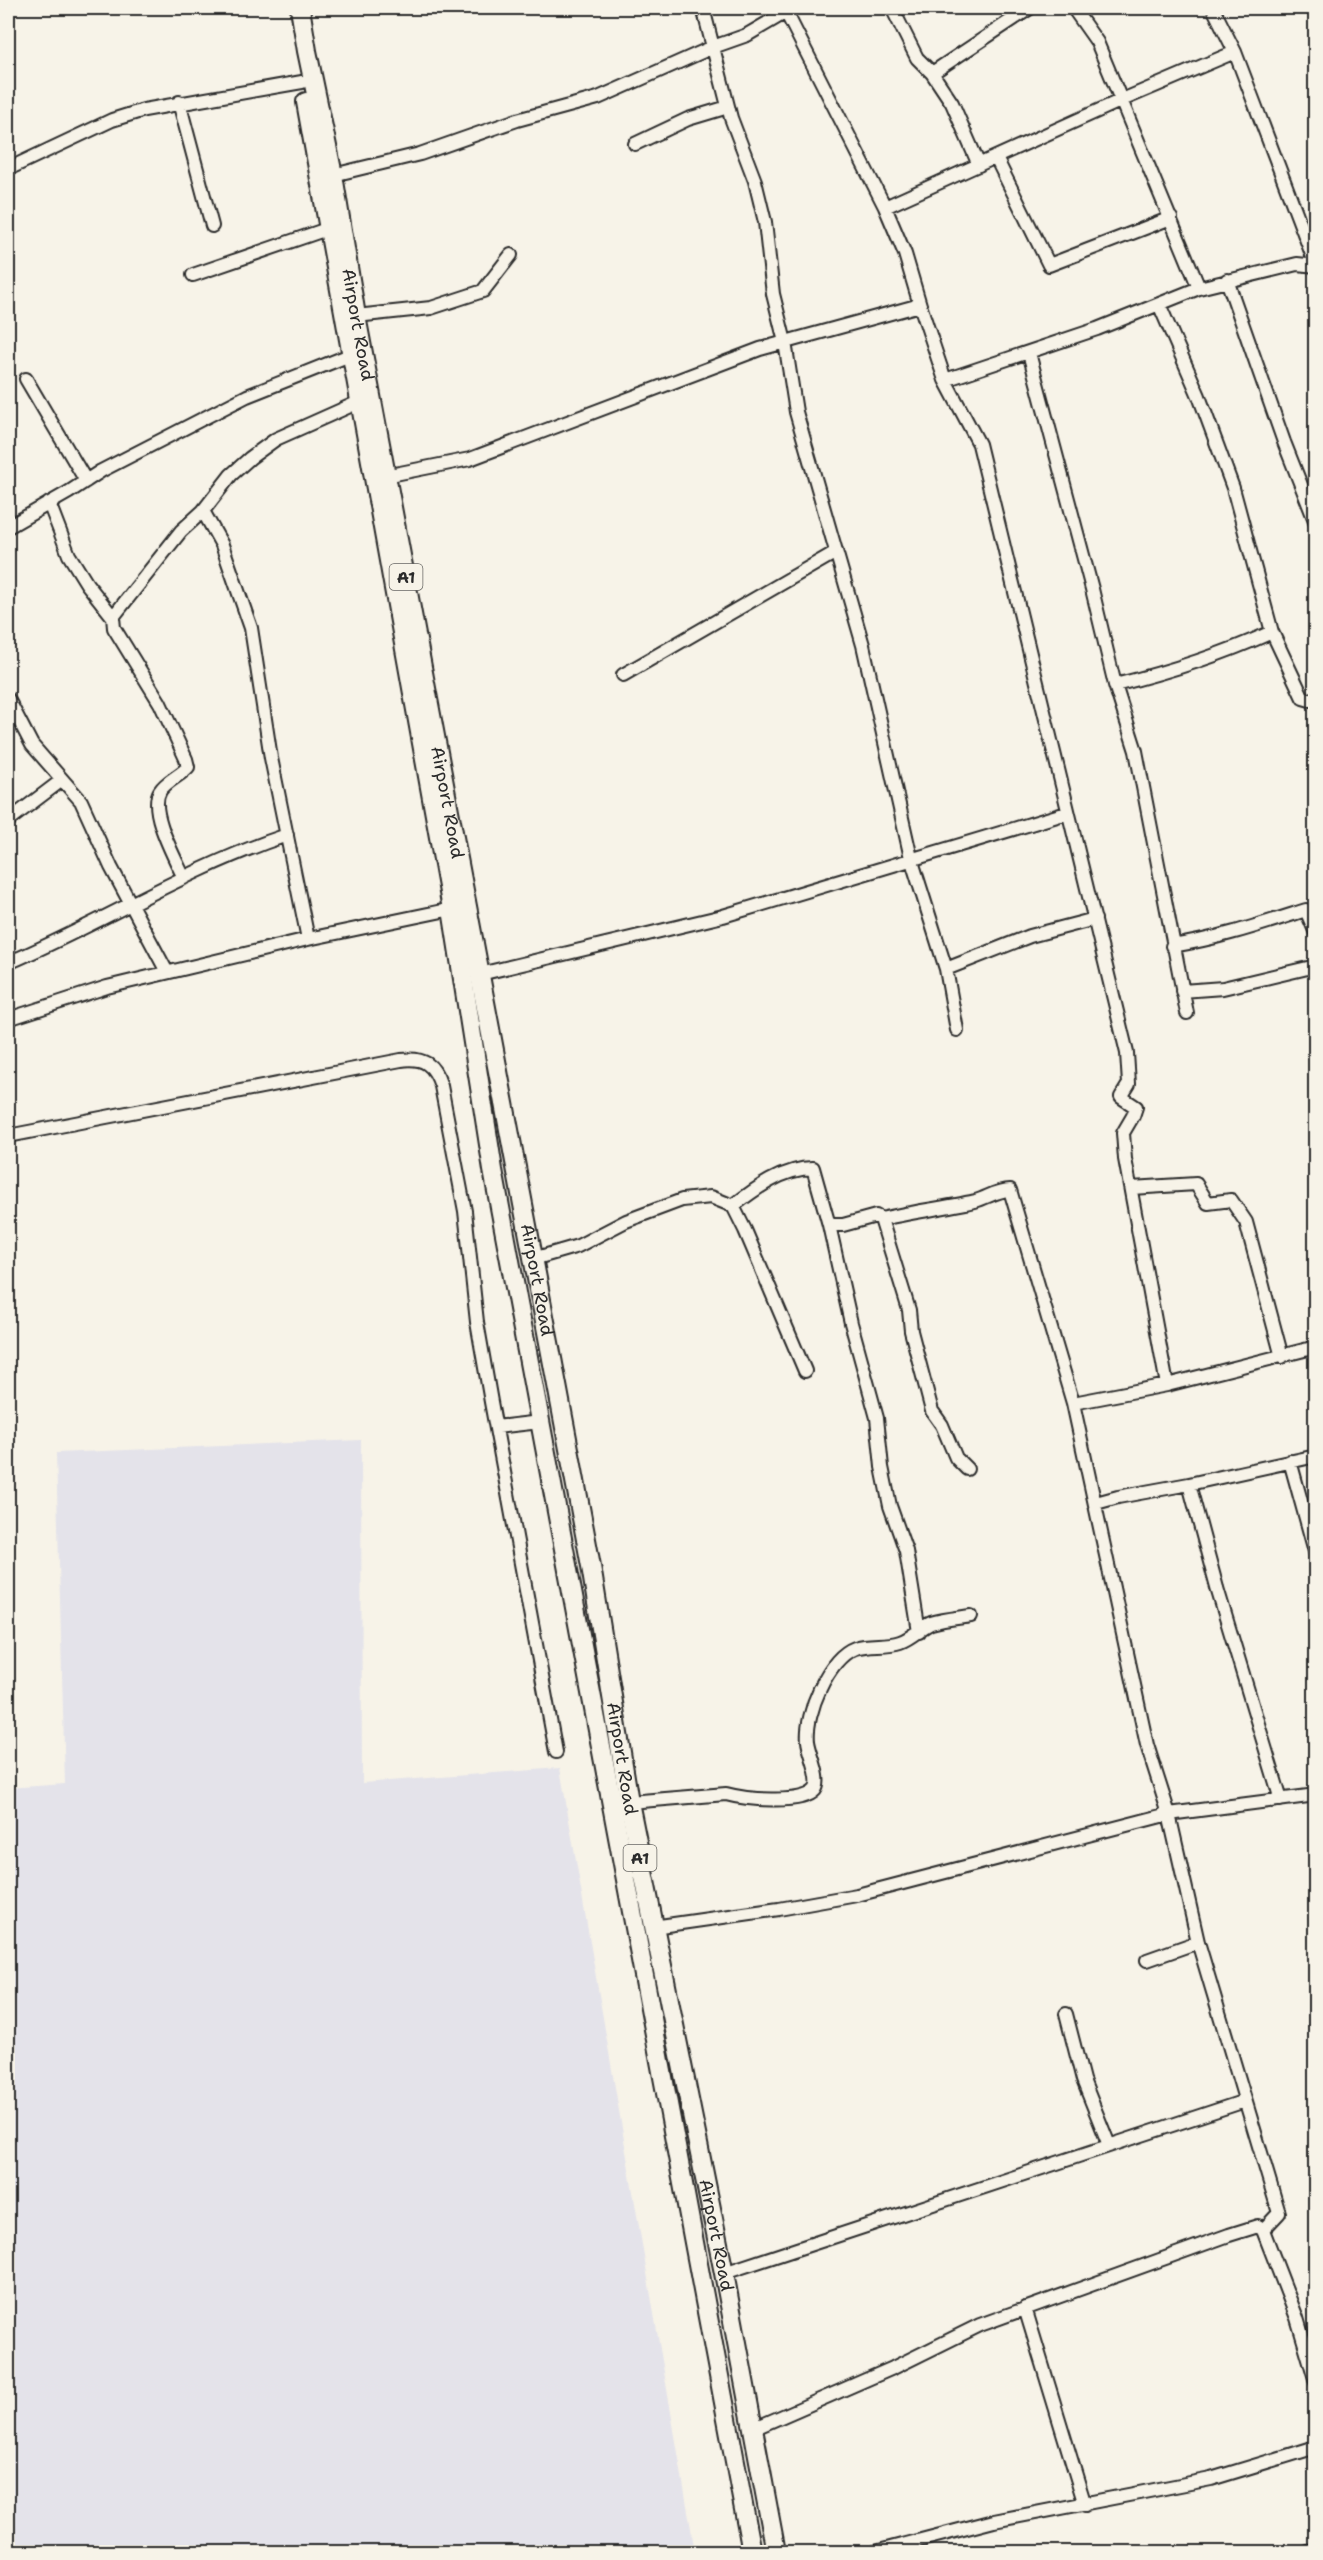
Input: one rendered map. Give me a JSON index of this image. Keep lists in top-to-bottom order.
{
  "streets": {
    "highway": ["Airport Road", "A1"]
  }
}
